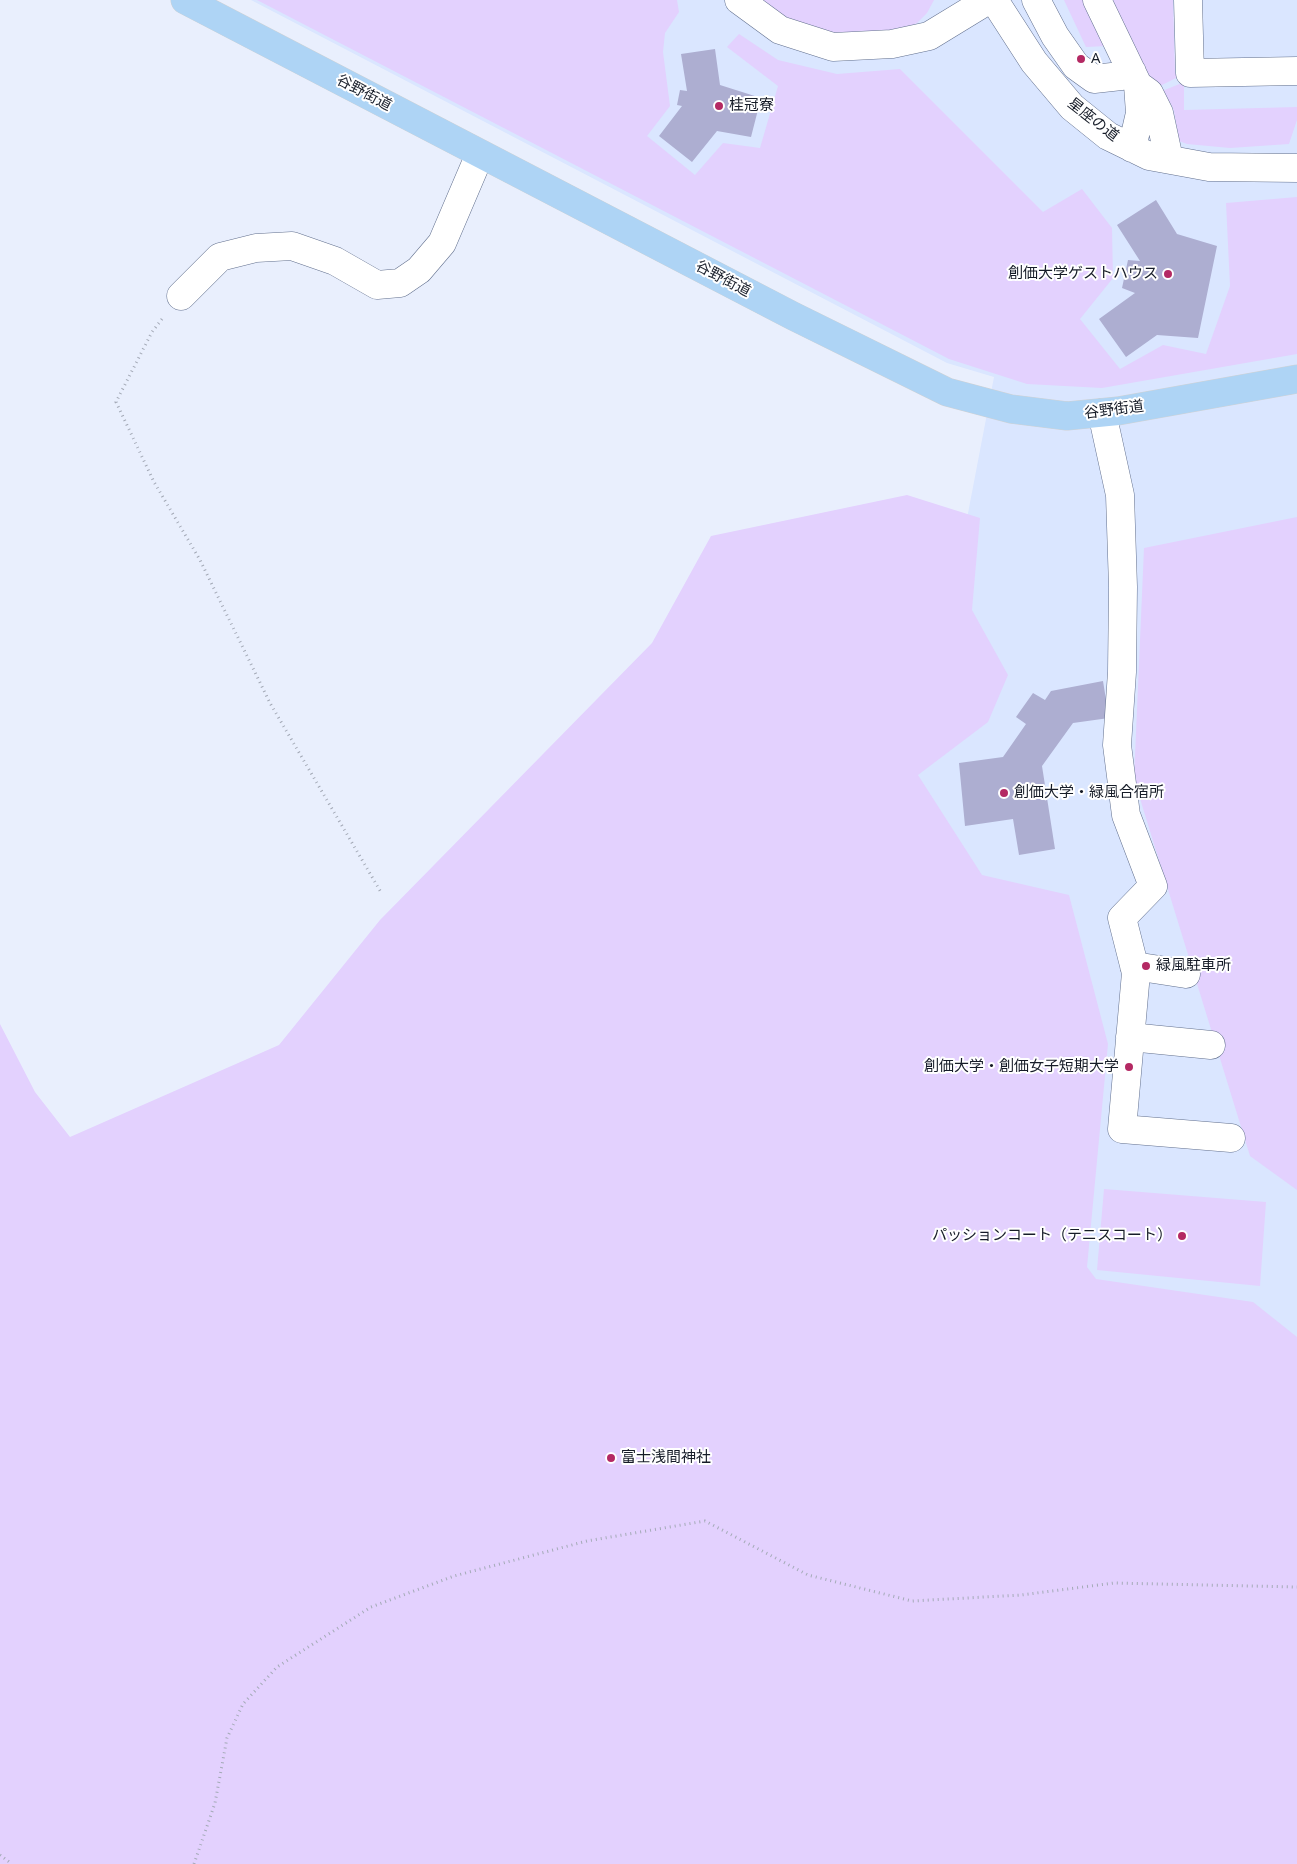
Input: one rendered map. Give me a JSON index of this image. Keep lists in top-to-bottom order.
{
  "streets": {
    "main road": ["谷野街道"],
    "street": ["星座の道"]
  },
  "places": [
    "A",
    "桂冠寮",
    "創価大学ゲストハウス",
    "創価大学・緑風合宿所",
    "緑風駐車所",
    "創価大学・創価女子短期大学",
    "パッションコート（テニスコート）",
    "富士浅間神社"
  ]
}
